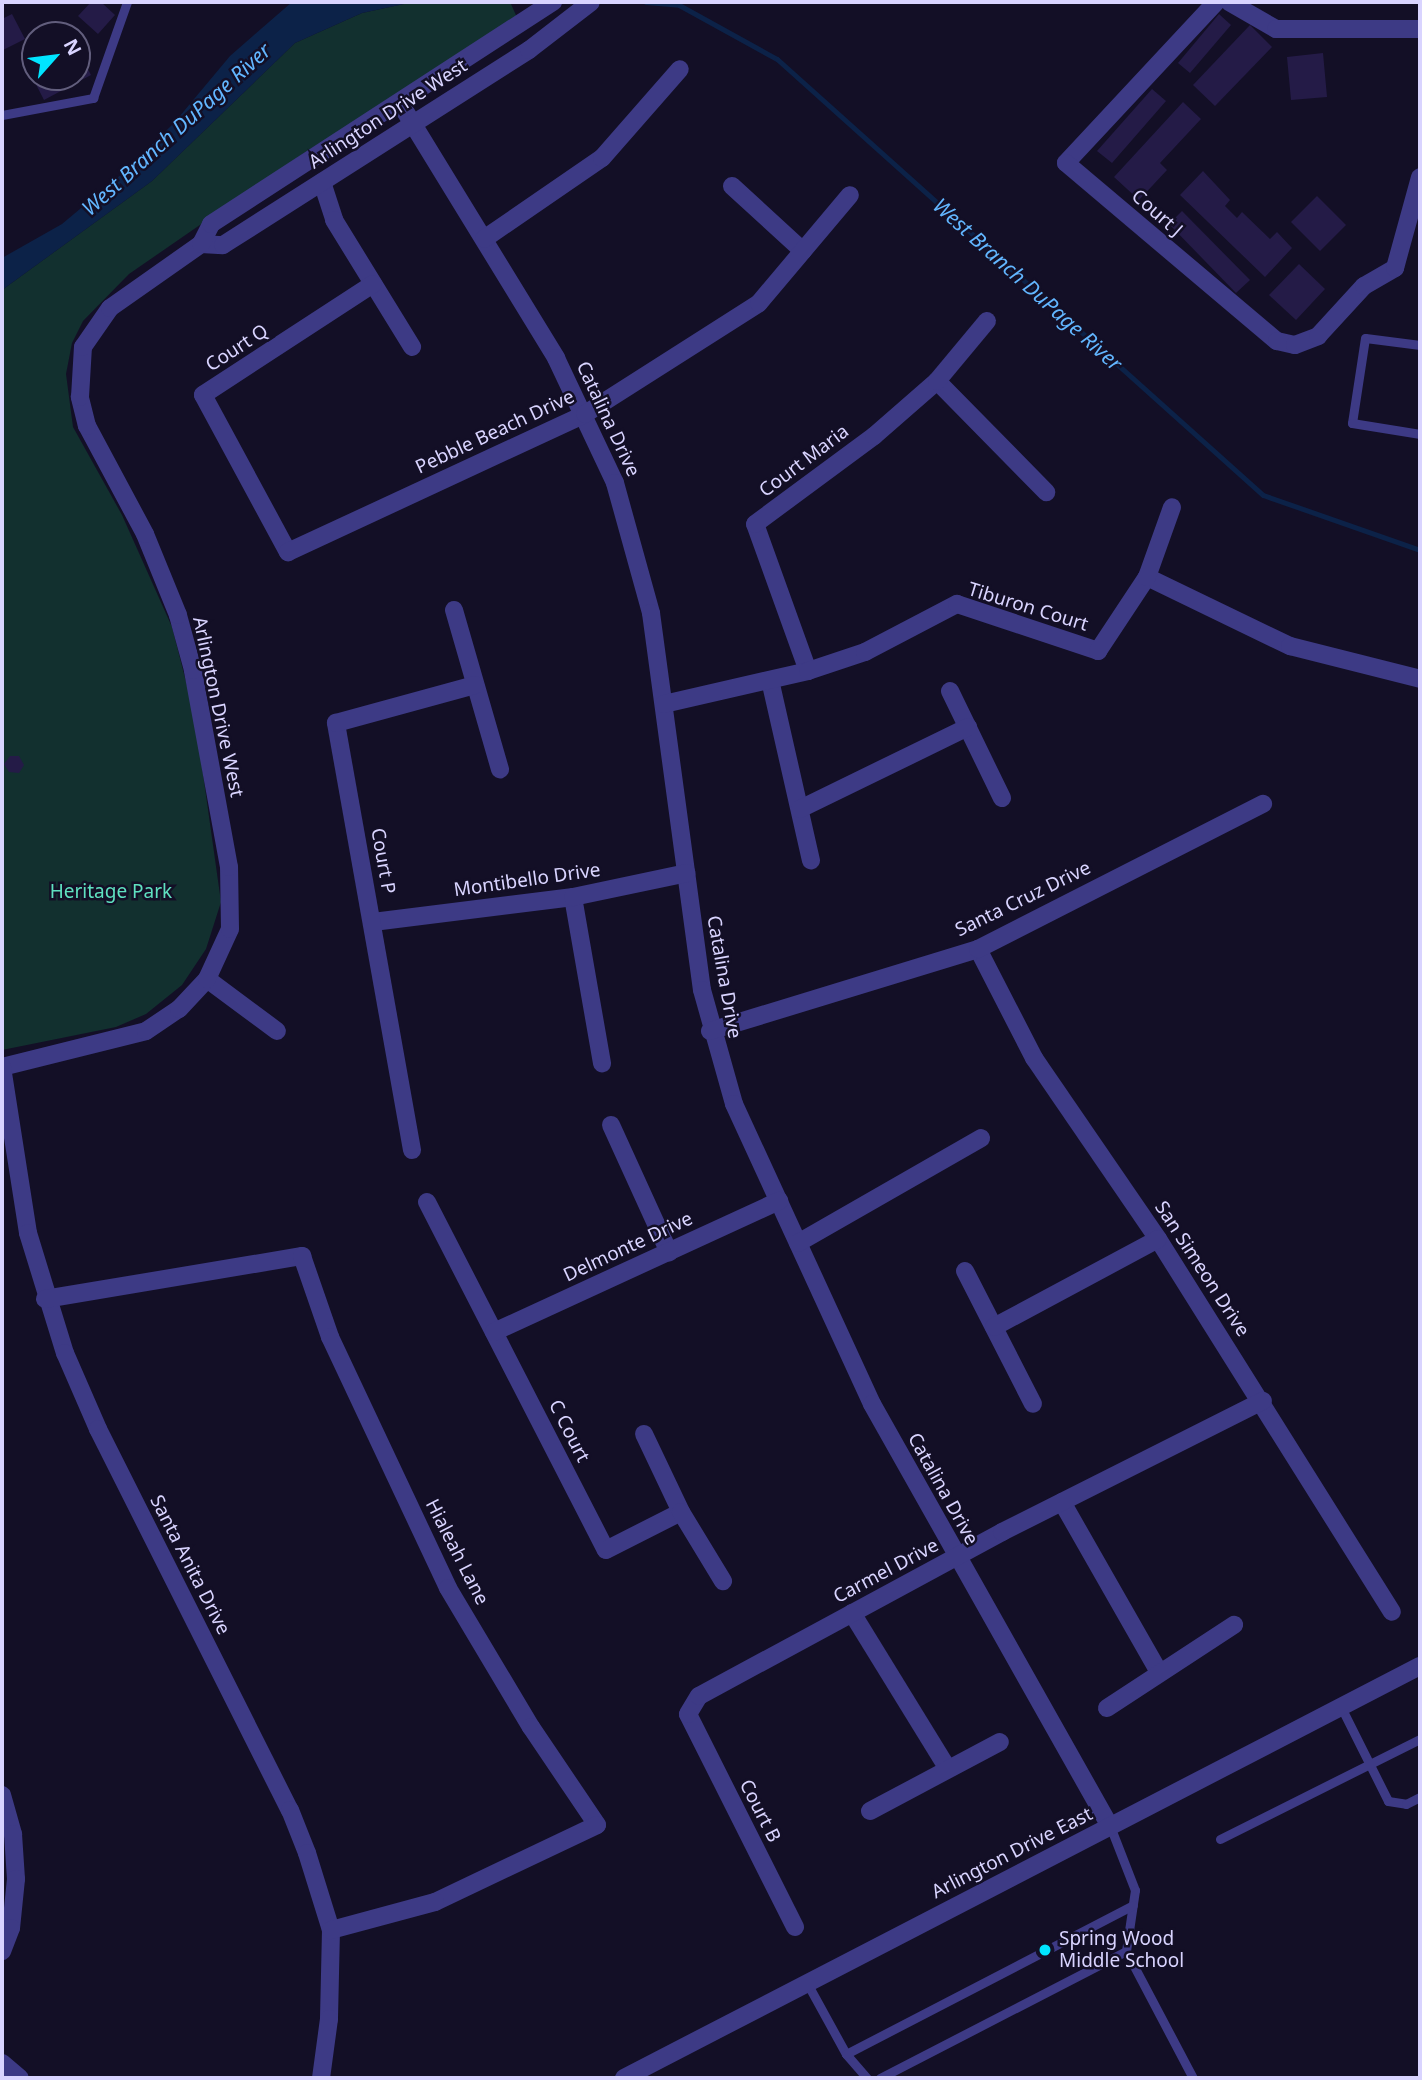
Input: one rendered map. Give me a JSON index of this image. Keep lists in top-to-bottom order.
{
  "streets": {
    "street": [
      "Arlington Drive West",
      "Court J",
      "Court Q",
      "Catalina Drive",
      "Pebble Beach Drive",
      "Court Maria",
      "Tiburon Court",
      "Court P",
      "Montibello Drive",
      "Santa Cruz Drive",
      "Delmonte Drive",
      "San Simeon Drive",
      "C Court",
      "Hialeah Lane",
      "Santa Anita Drive",
      "Carmel Drive",
      "Court B",
      "Arlington Drive East"
    ]
  },
  "crossings": [
    ["Arlington Drive West", "Catalina Drive"],
    ["Arlington Drive West", "Santa Anita Drive"],
    ["Court Q", "Pebble Beach Drive"],
    ["Catalina Drive", "Pebble Beach Drive"],
    ["Catalina Drive", "Tiburon Court"],
    ["Catalina Drive", "Montibello Drive"],
    ["Catalina Drive", "Santa Cruz Drive"],
    ["Catalina Drive", "Delmonte Drive"],
    ["Catalina Drive", "Carmel Drive"],
    ["Catalina Drive", "Arlington Drive East"],
    ["Court Maria", "Tiburon Court"],
    ["Court P", "Montibello Drive"],
    ["Santa Cruz Drive", "San Simeon Drive"],
    ["Delmonte Drive", "C Court"],
    ["San Simeon Drive", "Carmel Drive"],
    ["Hialeah Lane", "Santa Anita Drive"],
    ["Carmel Drive", "Court B"]
  ],
  "water": ["West Branch DuPage River"],
  "parks": ["Heritage Park"],
  "places": ["Spring Wood Middle School"],
  "north": "top right"
}
